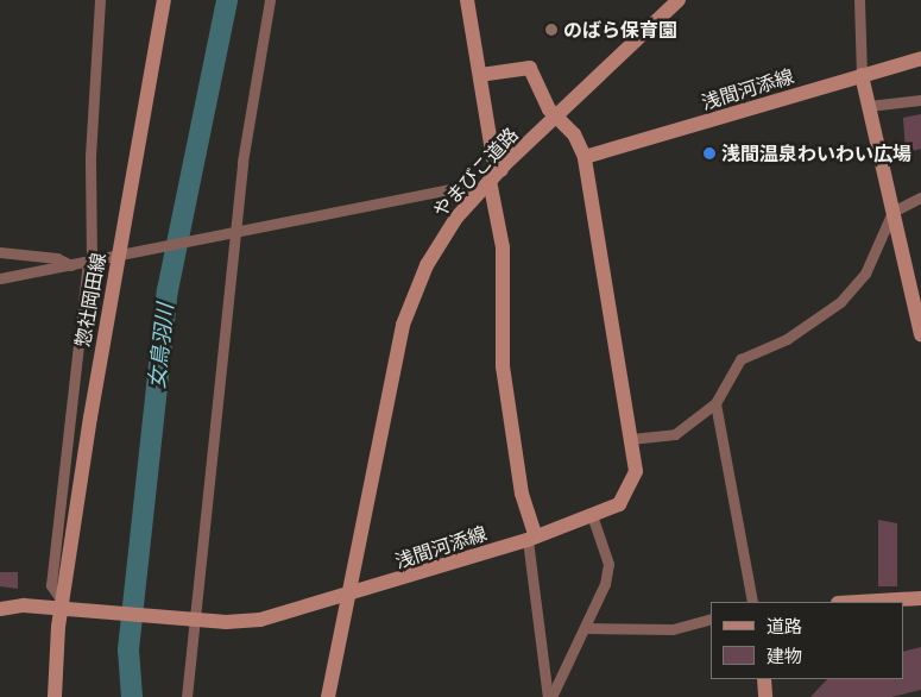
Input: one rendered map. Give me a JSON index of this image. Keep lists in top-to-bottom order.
{
  "streets": {
    "main road": ["浅間河添線", "やまびこ道路", "惣社岡田線"]
  },
  "crossings": [
    ["浅間河添線", "やまびこ道路"],
    ["浅間河添線", "惣社岡田線"]
  ],
  "water": ["女鳥羽川"],
  "places": ["のばら保育園", "浅間温泉わいわい広場"],
  "legend": ["道路", "建物"]
}
